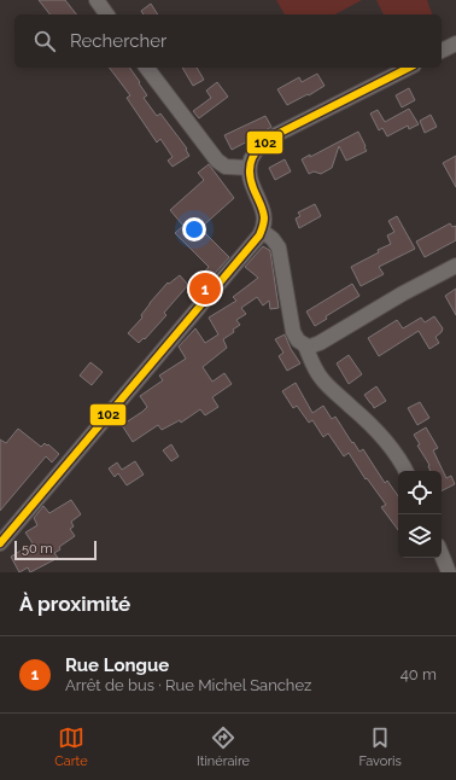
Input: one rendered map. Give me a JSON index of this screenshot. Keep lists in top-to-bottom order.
{
  "lines": ["transit line 102"],
  "scale_bar": "50 m",
  "page": {
    "search": "Rechercher",
    "pins": "1",
    "scale": "50 m",
    "heading": "À proximité",
    "list": [
      {
        "mark": "1",
        "name": "Rue Longue",
        "note": "Arrêt de bus · Rue Michel Sanchez",
        "value": "40 m"
      }
    ],
    "nav": ["Carte", "Itinéraire", "Favoris"]
  }
}
